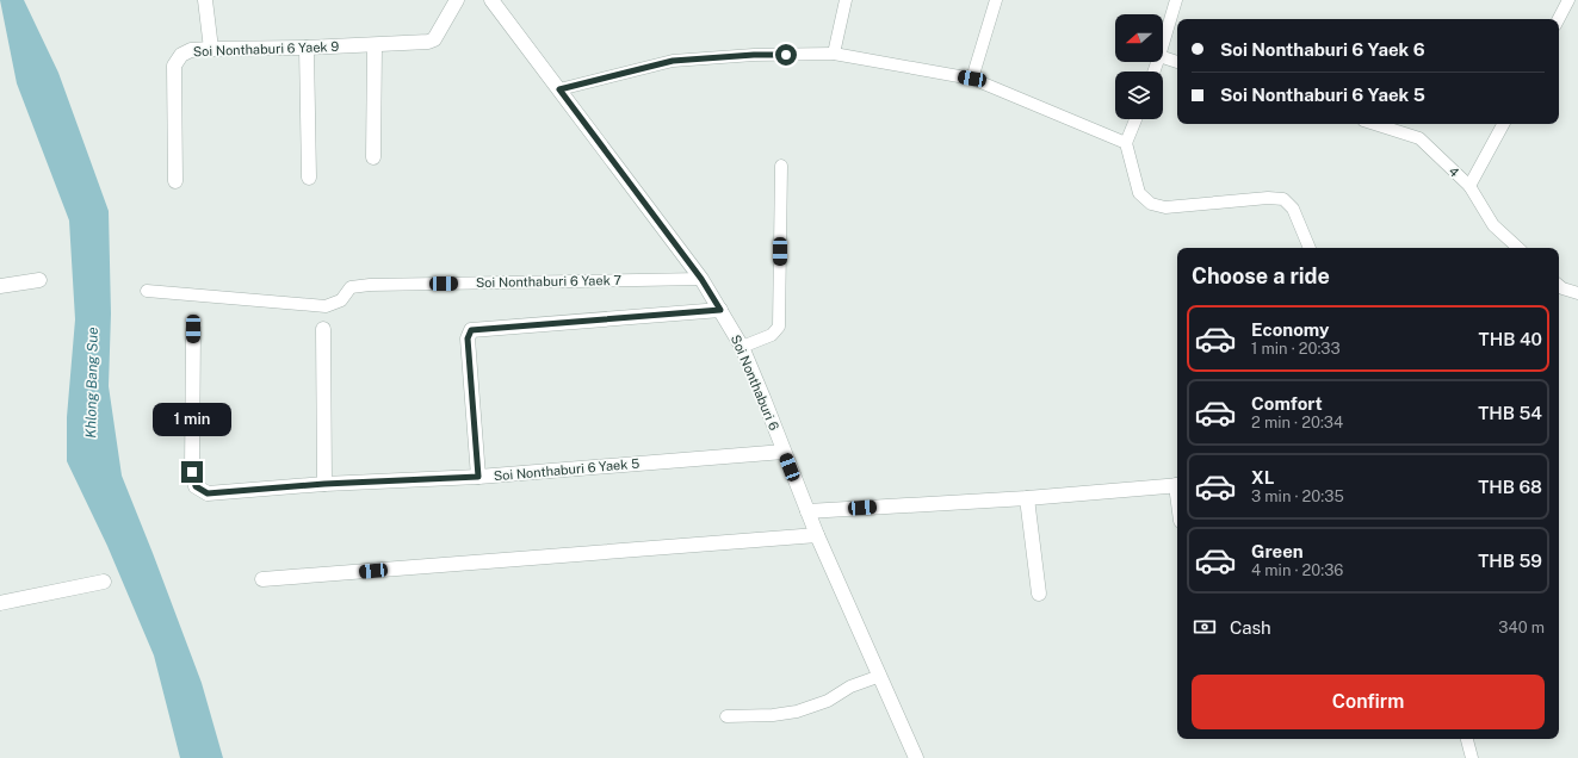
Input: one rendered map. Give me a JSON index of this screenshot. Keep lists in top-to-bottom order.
{
  "streets": {
    "street": ["Soi Nonthaburi 6 Yaek 9", "Soi Nonthaburi 6", "Soi Nonthaburi 6 Yaek 5"],
    "lane": ["4", "Soi Nonthaburi 6 Yaek 7"]
  },
  "crossings": [
    ["Soi Nonthaburi 6 Yaek 7", "Soi Nonthaburi 6"],
    ["Soi Nonthaburi 6", "Soi Nonthaburi 6 Yaek 5"]
  ],
  "water": ["Khlong Bang Sue"],
  "north": "left",
  "page": {
    "banner": ["Soi Nonthaburi 6 Yaek 6", "Soi Nonthaburi 6 Yaek 5"],
    "heading": "Choose a ride",
    "list": [
      {
        "name": "Economy",
        "note": "1 min · 20:33",
        "value": "THB 40"
      },
      {
        "name": "Comfort",
        "note": "2 min · 20:34",
        "value": "THB 54"
      },
      {
        "name": "XL",
        "note": "3 min · 20:35",
        "value": "THB 68"
      },
      {
        "name": "Green",
        "note": "4 min · 20:36",
        "value": "THB 59"
      }
    ],
    "bubble": "1 min",
    "pay": ["Cash", "340 m"],
    "buttons": "Confirm"
  }
}
